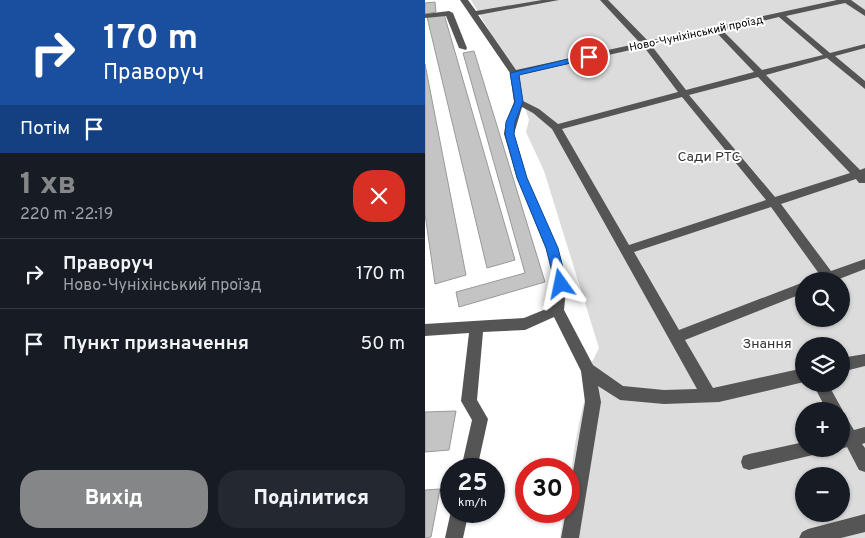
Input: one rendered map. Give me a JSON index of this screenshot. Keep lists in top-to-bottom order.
{
  "streets": {
    "street": ["Ново-Чуніхінський проїзд"]
  },
  "parks": ["Сади РТС", "Знання"],
  "page": {
    "turn": ["170 m", "Праворуч"],
    "then": "Потім",
    "heading": ["1 хв", "220 m · 22:19"],
    "list": [
      {
        "name": "Праворуч",
        "note": "Ново-Чуніхінський проїзд",
        "value": "170 m"
      },
      {
        "name": "Пункт призначення",
        "value": "50 m"
      }
    ],
    "map_buttons": ["+", "−"],
    "speed": "25 km/h",
    "limit": "30",
    "buttons": ["Вихід", "Поділитися"]
  }
}
